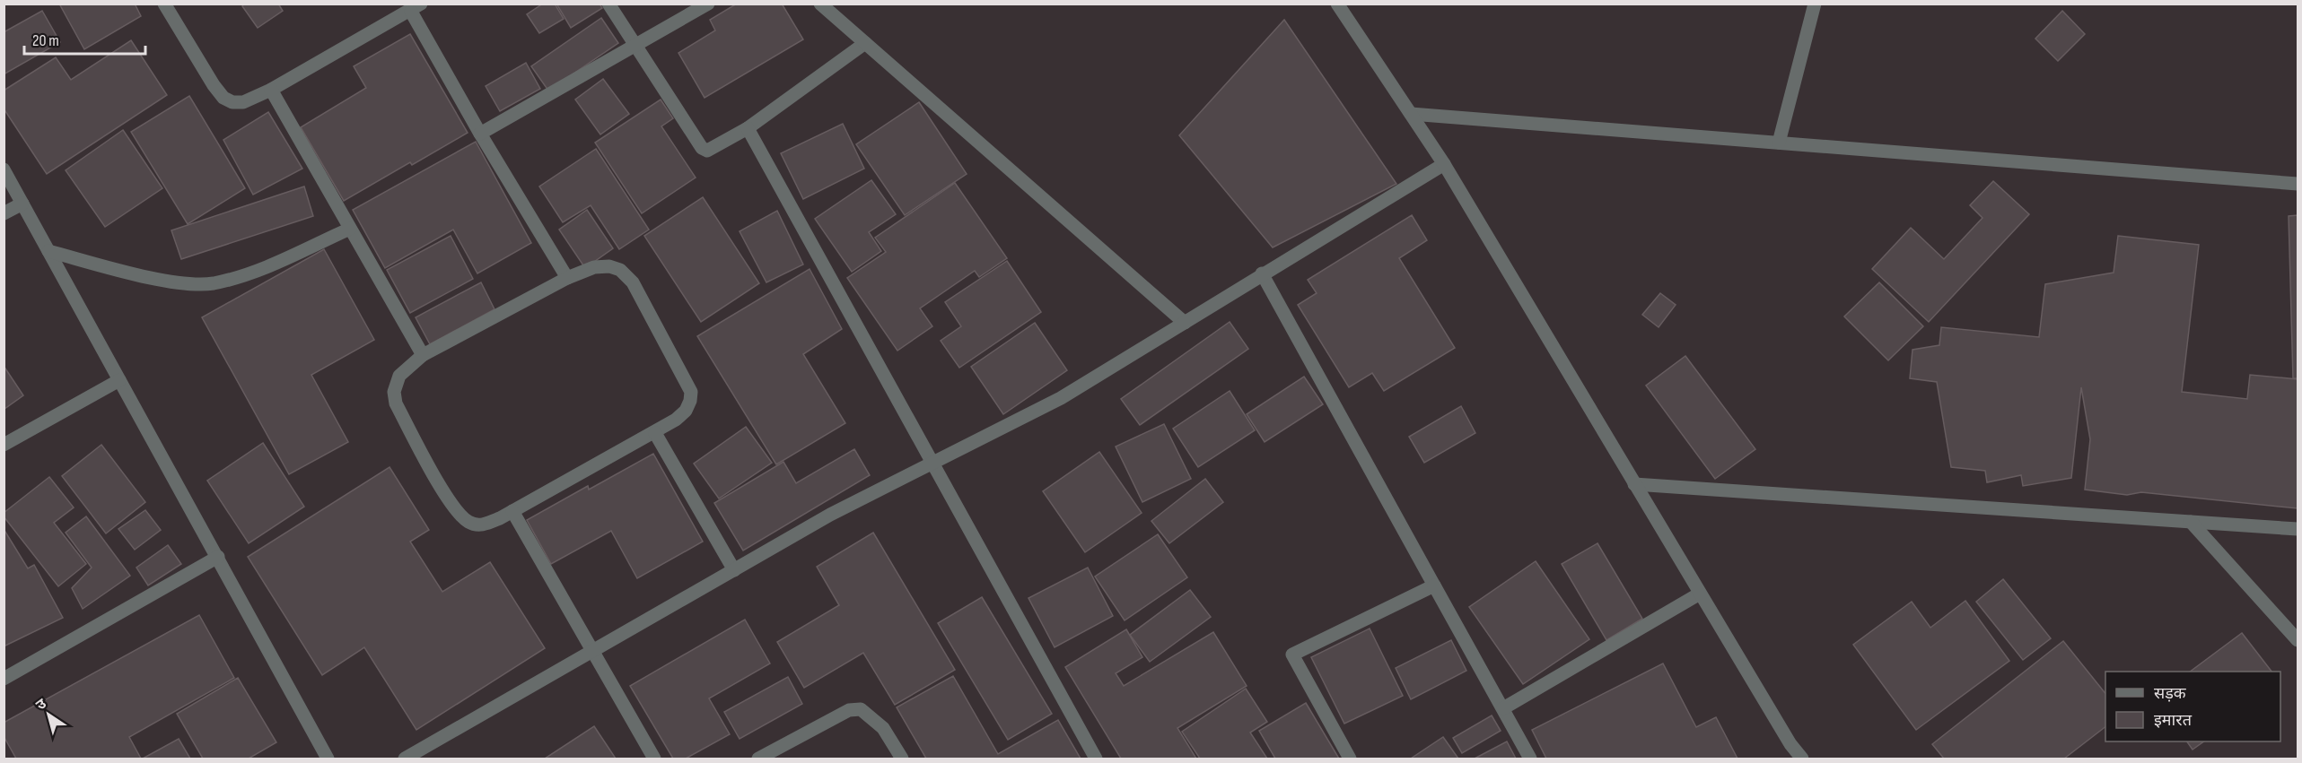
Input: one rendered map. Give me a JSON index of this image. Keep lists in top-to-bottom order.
{
  "legend": ["सड़क", "इमारत"],
  "scale_bar": "20 m",
  "north": "top left"
}
